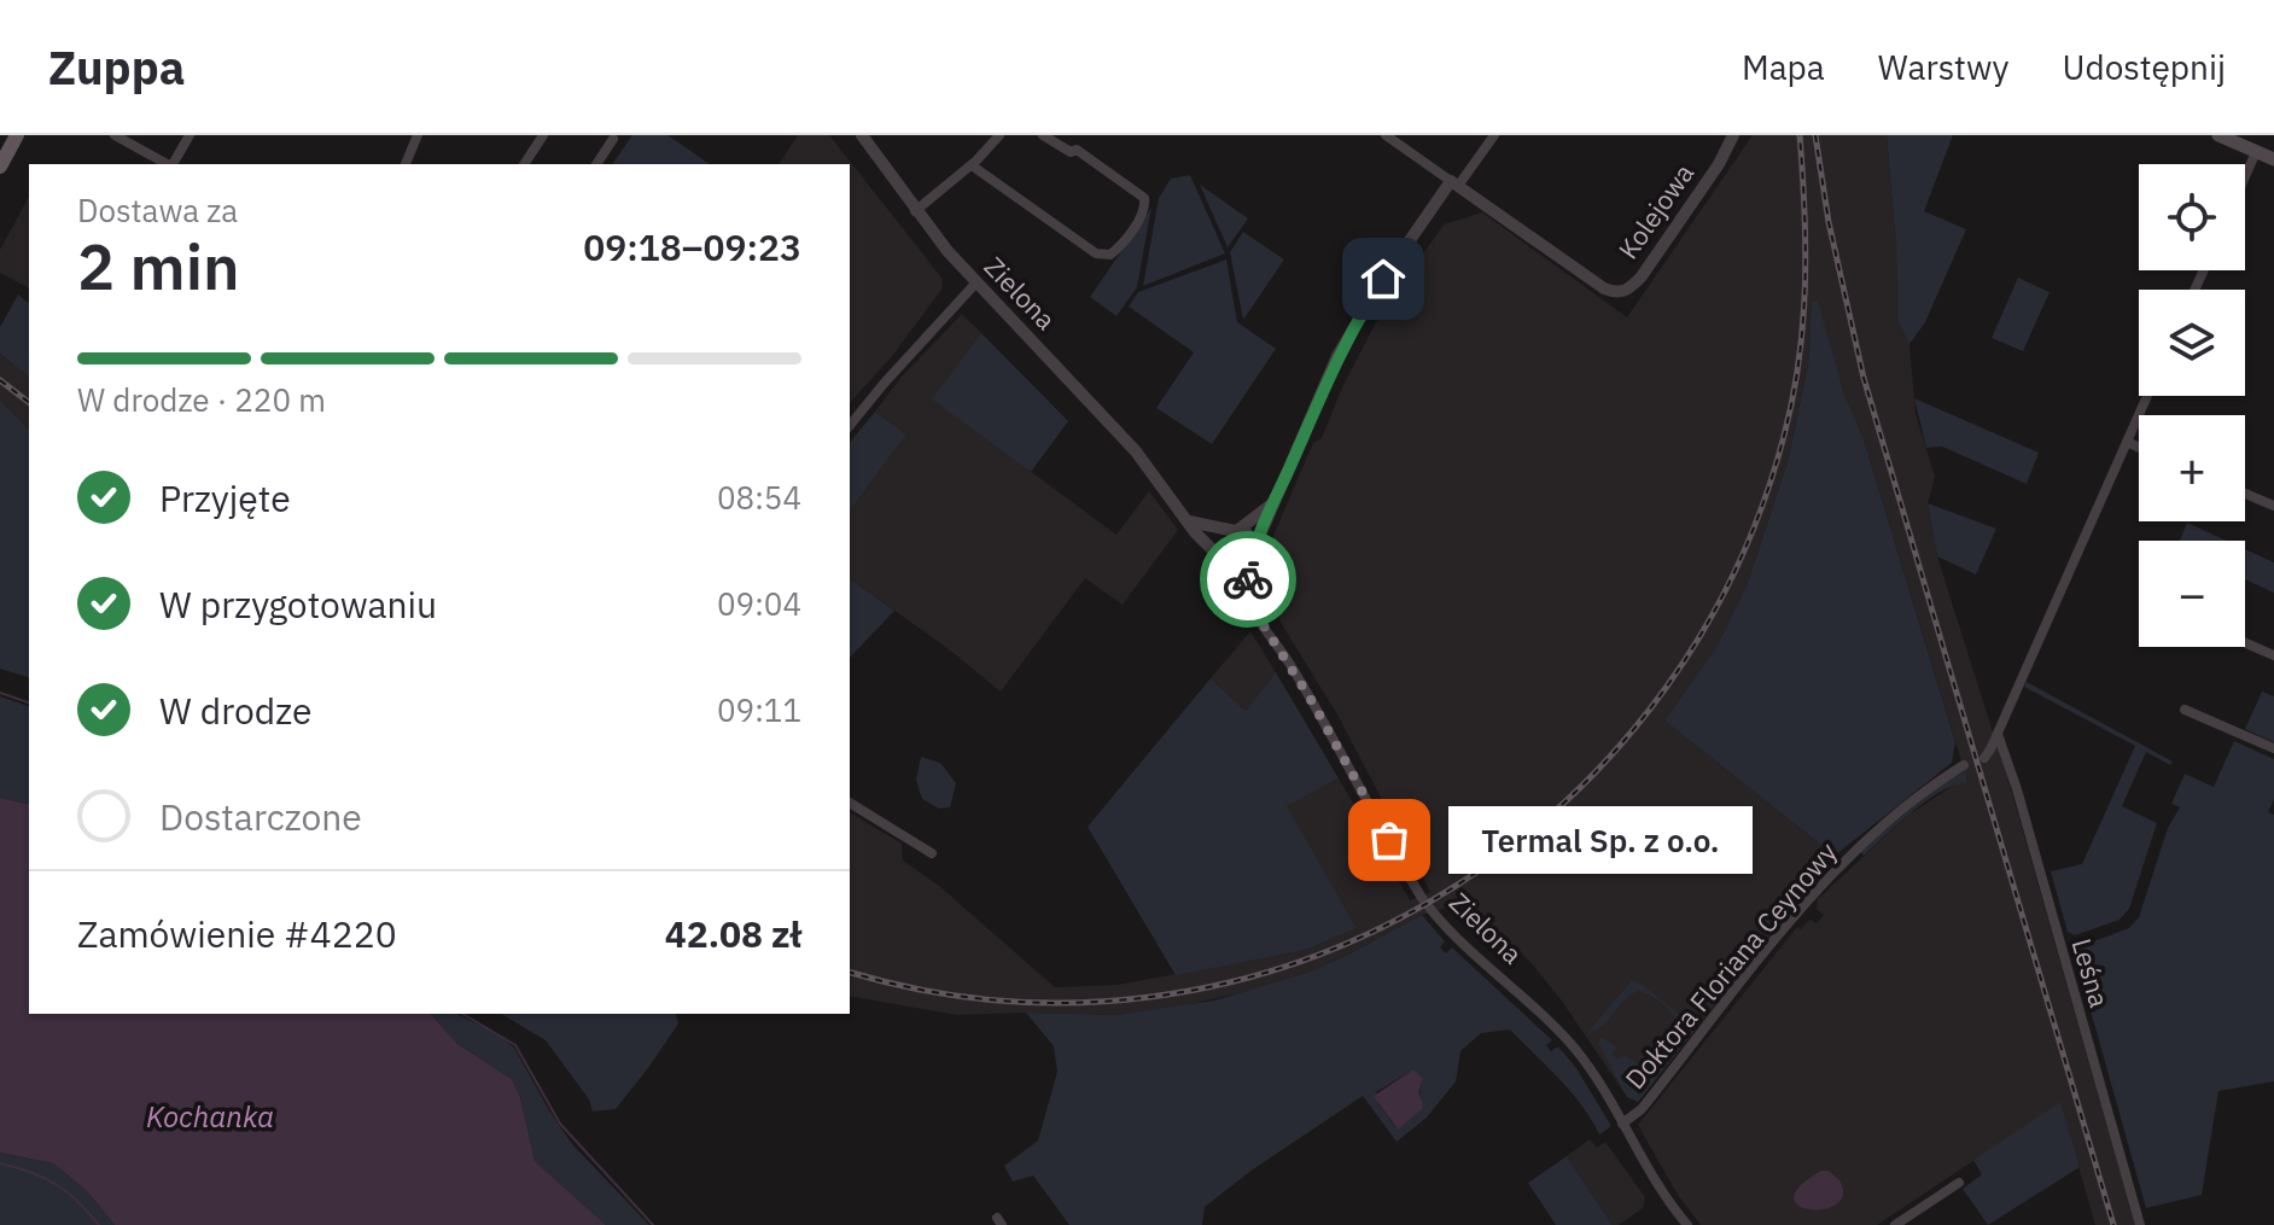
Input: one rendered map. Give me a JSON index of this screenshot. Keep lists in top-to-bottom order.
{
  "streets": {
    "street": [
      "Kolejowa",
      "Zielona",
      "Doktora Floriana Ceynowy",
      "Leśna"
    ]
  },
  "crossings": [
    ["Zielona", "Doktora Floriana Ceynowy"]
  ],
  "water": ["Kochanka"],
  "places": ["Termal Sp. z o.o."],
  "page": {
    "header": "Zuppa",
    "nav": ["Mapa", "Warstwy", "Udostępnij"],
    "map_buttons": ["+", "−"],
    "heading": ["2 min", "Dostawa za", "09:18–09:23"],
    "panel": ["Zamówienie #4220", "42.08 zł"],
    "bar": "W drodze · 220 m",
    "list": [
      ["Przyjęte", "08:54"],
      ["W przygotowaniu", "09:04"],
      ["W drodze", "09:11"],
      "Dostarczone"
    ],
    "bubble": "Termal Sp. z o.o."
  }
}
